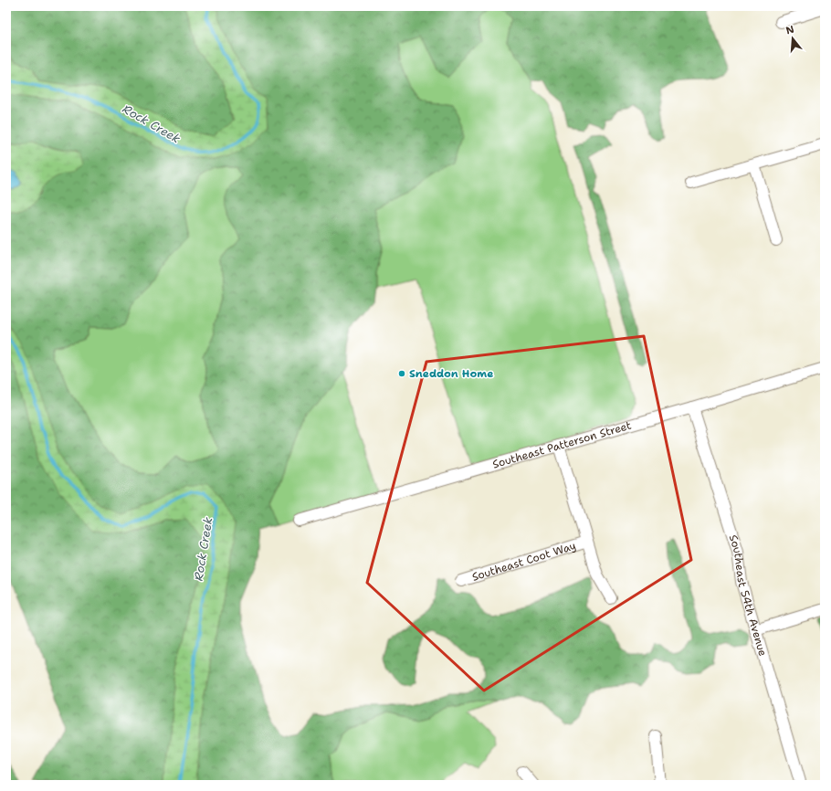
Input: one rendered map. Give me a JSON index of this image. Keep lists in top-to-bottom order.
{
  "streets": {
    "street": ["Southeast Patterson Street", "Southeast Coot Way", "Southeast 54th Avenue"]
  },
  "crossings": [
    ["Southeast Patterson Street", "Southeast 54th Avenue"]
  ],
  "water": ["Rock Creek"],
  "places": ["Sneddon Home"],
  "north": "top"
}
